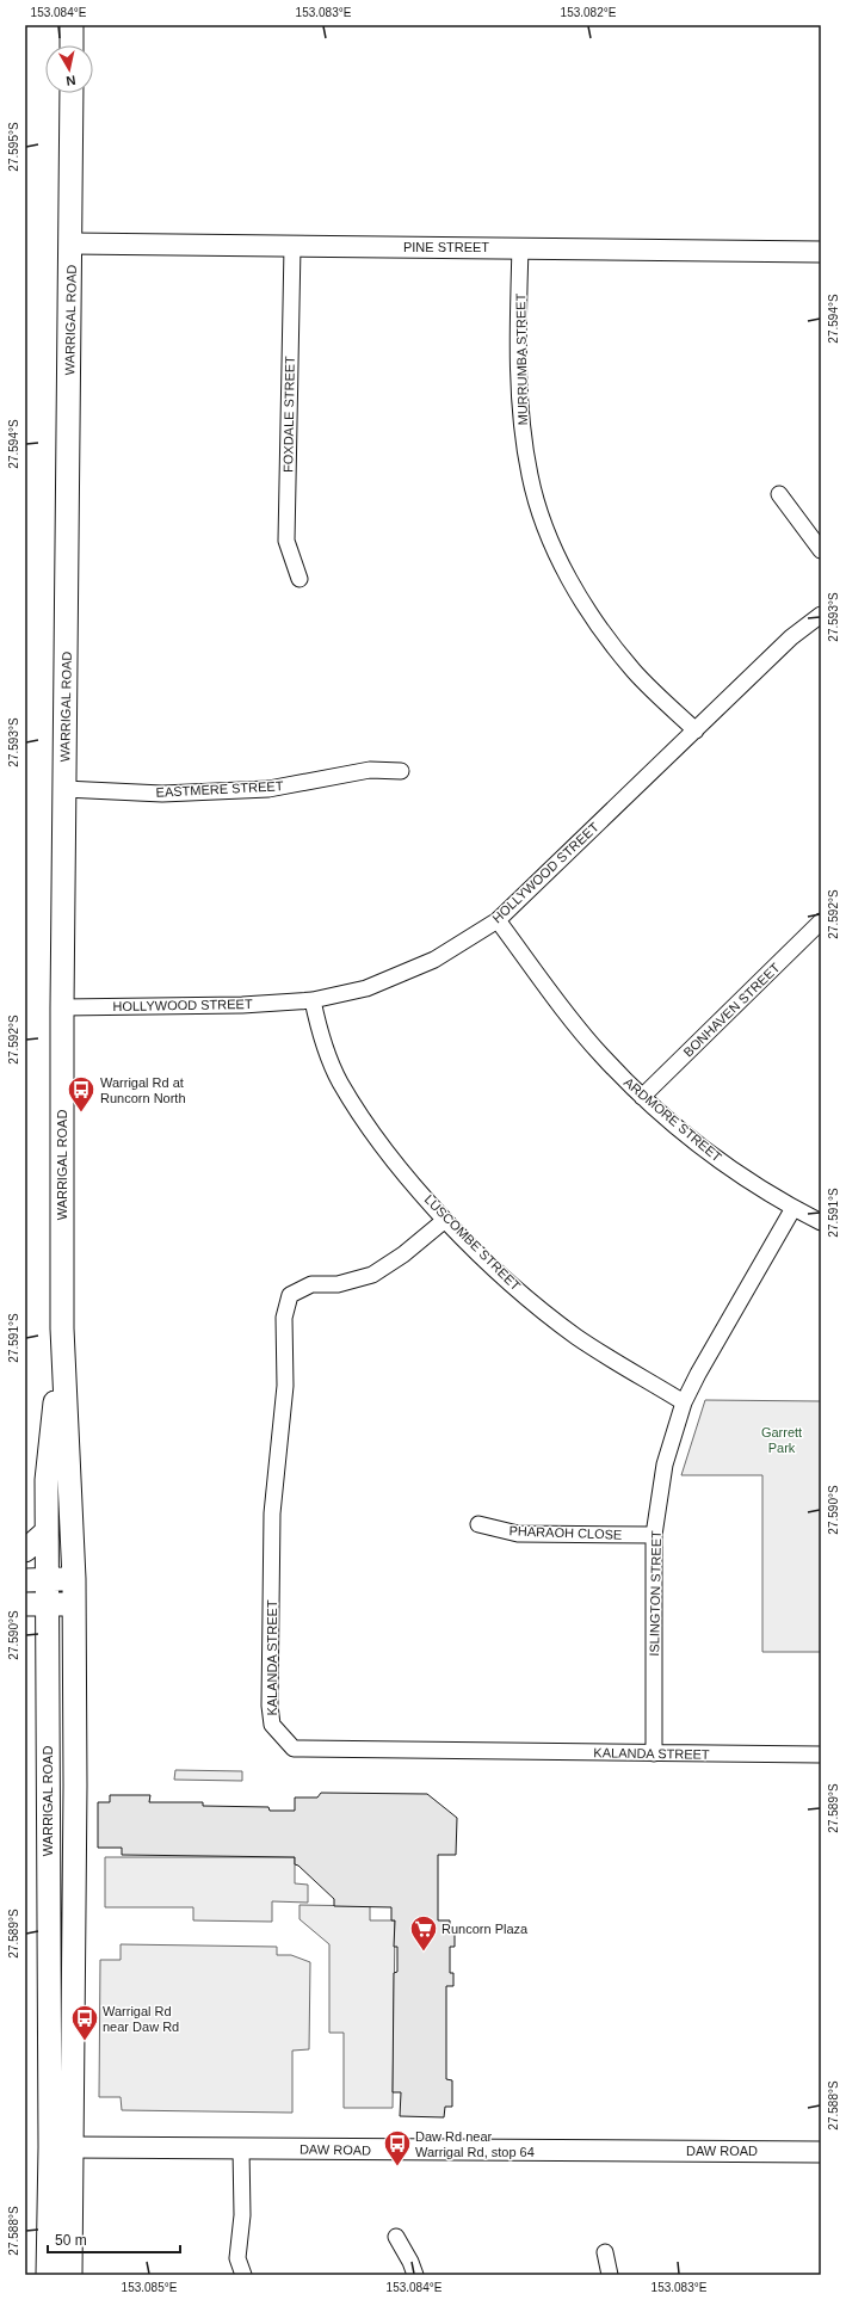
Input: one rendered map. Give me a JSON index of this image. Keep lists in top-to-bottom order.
{
  "streets": {
    "main road": ["WARRIGAL ROAD"],
    "street": [
      "PINE STREET",
      "MURRUMBA STREET",
      "FOXDALE STREET",
      "EASTMERE STREET",
      "HOLLYWOOD STREET",
      "BONHAVEN STREET",
      "ARDMORE STREET",
      "LUSCOMBE STREET",
      "PHARAOH CLOSE",
      "ISLINGTON STREET",
      "KALANDA STREET",
      "DAW ROAD"
    ]
  },
  "crossings": [
    ["PINE STREET", "WARRIGAL ROAD"],
    ["PINE STREET", "MURRUMBA STREET"],
    ["PINE STREET", "FOXDALE STREET"],
    ["WARRIGAL ROAD", "EASTMERE STREET"],
    ["WARRIGAL ROAD", "HOLLYWOOD STREET"],
    ["WARRIGAL ROAD", "DAW ROAD"],
    ["MURRUMBA STREET", "HOLLYWOOD STREET"],
    ["HOLLYWOOD STREET", "ARDMORE STREET"],
    ["HOLLYWOOD STREET", "LUSCOMBE STREET"],
    ["BONHAVEN STREET", "ARDMORE STREET"],
    ["ARDMORE STREET", "ISLINGTON STREET"],
    ["LUSCOMBE STREET", "ISLINGTON STREET"],
    ["LUSCOMBE STREET", "KALANDA STREET"],
    ["PHARAOH CLOSE", "ISLINGTON STREET"],
    ["ISLINGTON STREET", "KALANDA STREET"]
  ],
  "parks": ["Garrett Park"],
  "places": {
    "bus stop": ["Warrigal Rd at Runcorn North", "Warrigal Rd near Daw Rd", "Daw Rd near Warrigal Rd, stop 64"],
    "supermarket": ["Runcorn Plaza"]
  },
  "scale_bar": "50 m",
  "north": "bottom",
  "coordinates": [
    "153.084°E",
    "153.083°E",
    "153.082°E",
    "27.595°S",
    "27.594°S",
    "27.593°S",
    "27.592°S",
    "27.591°S",
    "27.590°S",
    "27.589°S",
    "27.588°S",
    "153.085°E"
  ]
}
